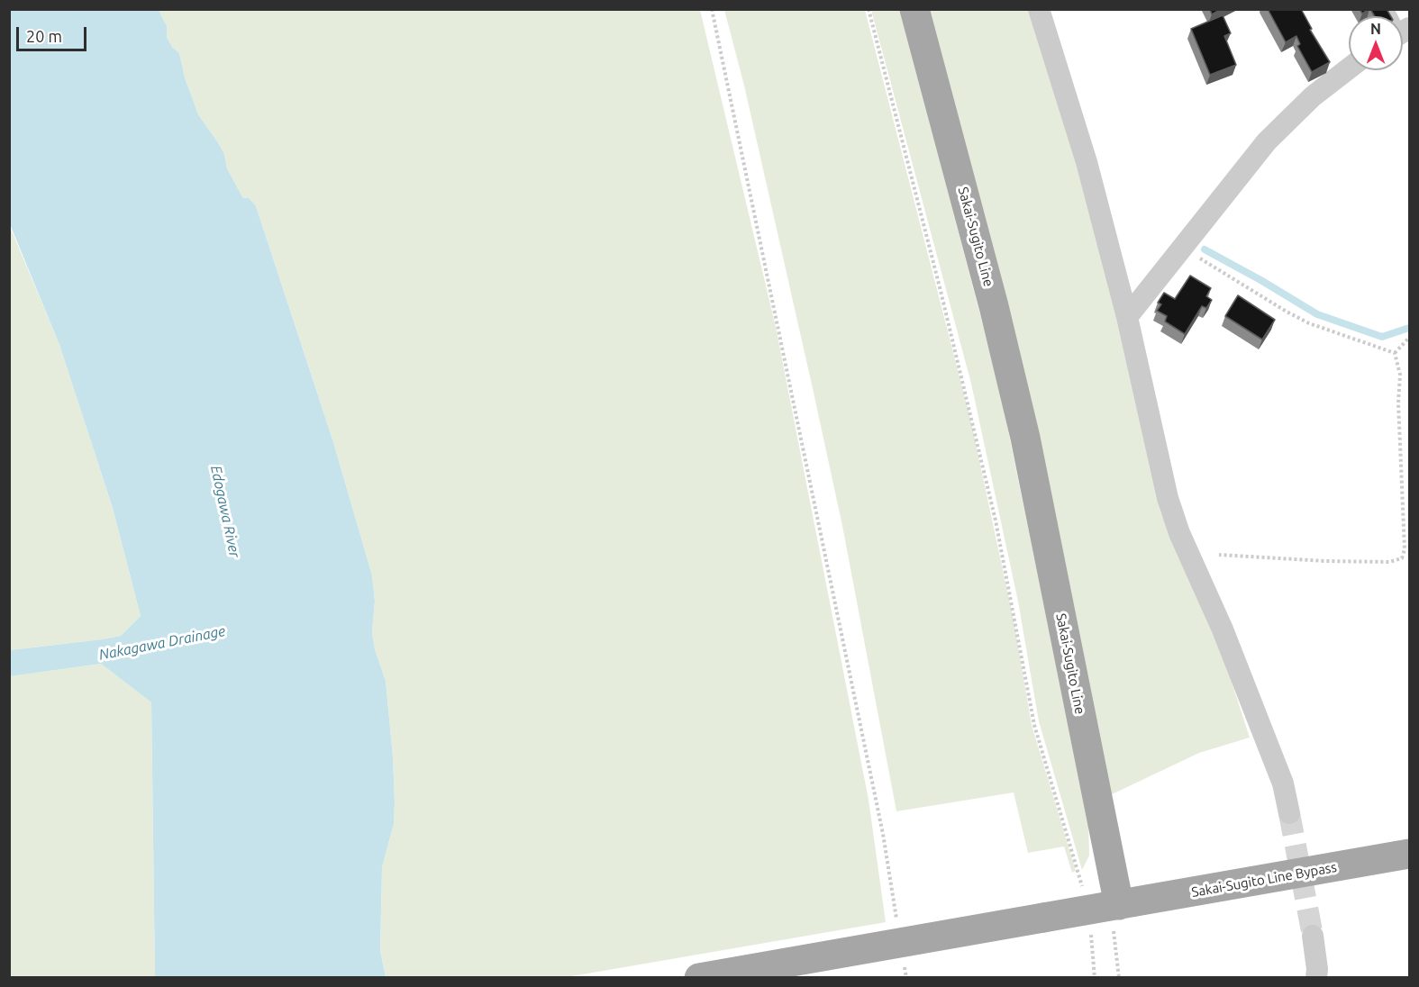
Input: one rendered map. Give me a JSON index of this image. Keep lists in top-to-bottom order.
{
  "streets": {
    "main road": ["Sakai-Sugito Line", "Sakai-Sugito Line Bypass"]
  },
  "crossings": [
    ["Sakai-Sugito Line", "Sakai-Sugito Line Bypass"]
  ],
  "water": ["Edogawa River", "Nakagawa Drainage"],
  "scale_bar": "20 m",
  "north": "top"
}
